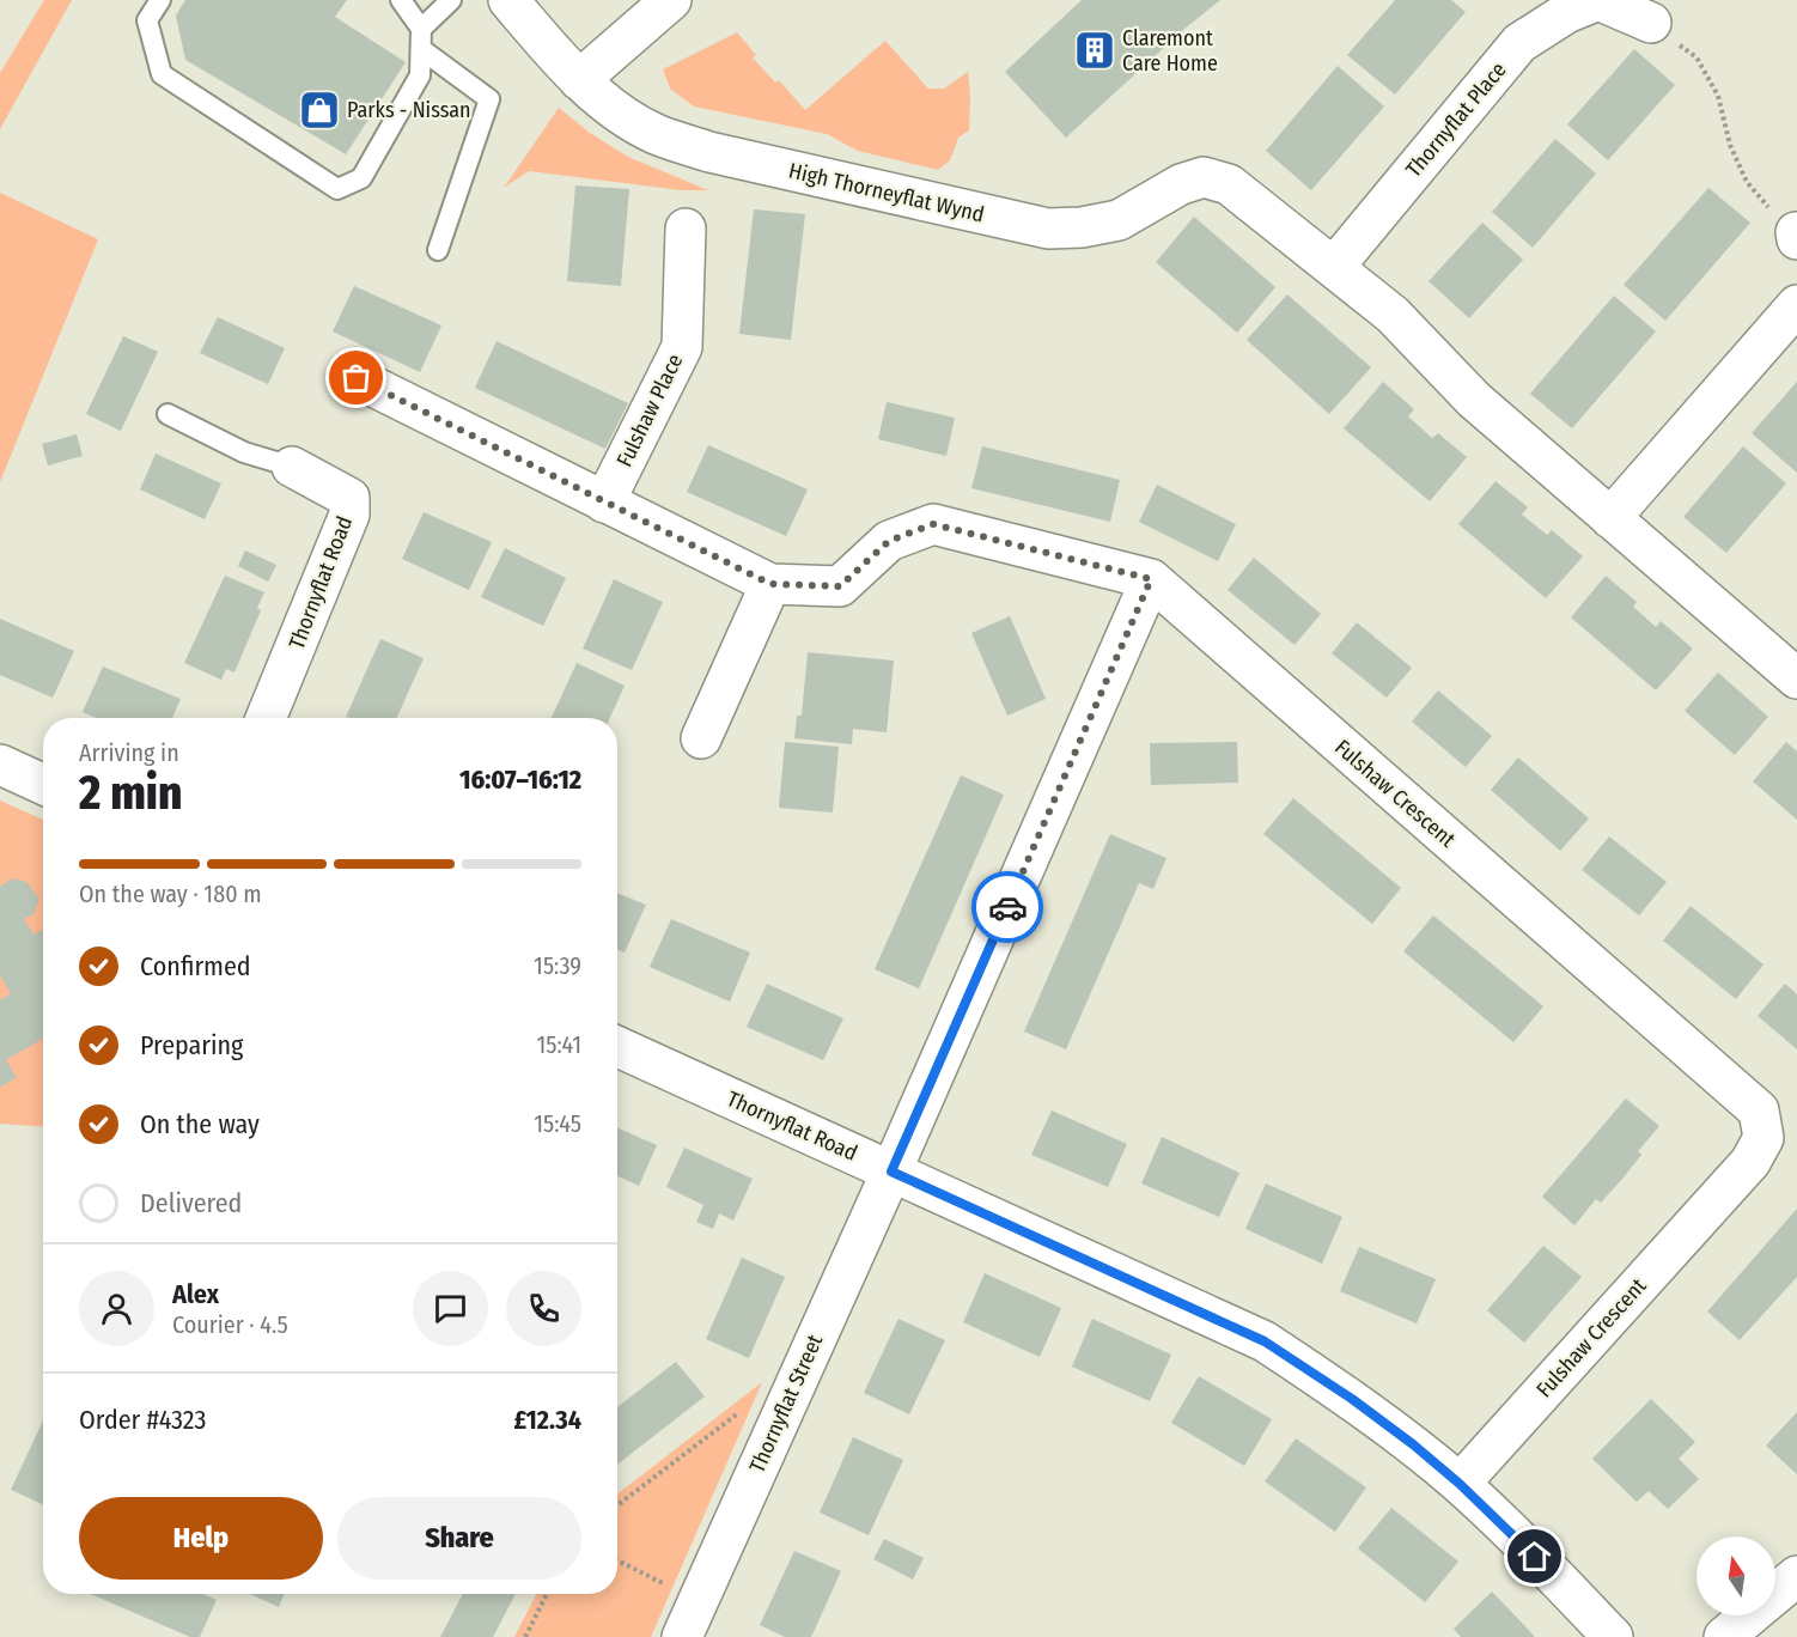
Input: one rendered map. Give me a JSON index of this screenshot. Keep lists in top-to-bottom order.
{
  "streets": {
    "street": [
      "Thornyflat Place",
      "High Thorneyflat Wynd",
      "Fulshaw Place",
      "Thornyflat Road",
      "Fulshaw Crescent",
      "Thornyflat Street"
    ]
  },
  "crossings": [
    ["Thornyflat Place", "High Thorneyflat Wynd"],
    ["Thornyflat Road", "Fulshaw Crescent"],
    ["Thornyflat Road", "Thornyflat Street"]
  ],
  "places": {
    "building": ["Claremont Care Home"],
    "shop": ["Parks - Nissan"]
  },
  "north": "top",
  "page": {
    "heading": ["2 min", "Arriving in", "16:07–16:12"],
    "panel": [
      "Alex",
      "Courier · 4.5",
      "Order #4323",
      "£12.34"
    ],
    "bar": "On the way · 180 m",
    "list": [
      ["Confirmed", "15:39"],
      ["Preparing", "15:41"],
      ["On the way", "15:45"],
      "Delivered"
    ],
    "buttons": ["Help", "Share"]
  }
}
